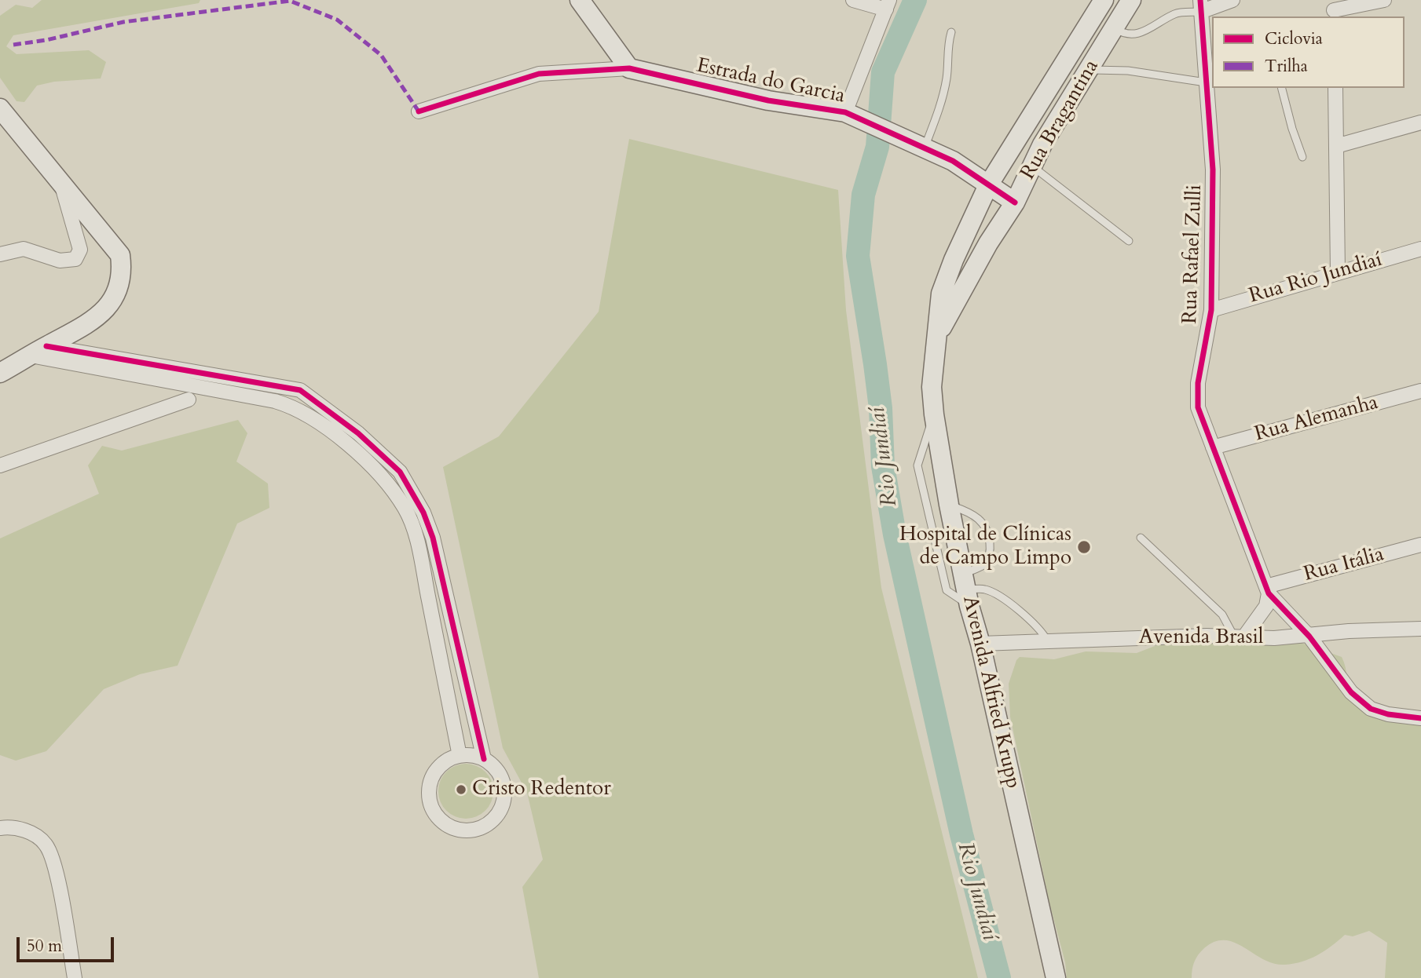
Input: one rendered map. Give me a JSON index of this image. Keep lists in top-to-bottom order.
{
  "streets": {
    "main road": ["Estrada do Garcia", "Rua Bragantina", "Avenida Alfried Krupp"],
    "street": [
      "Rua Rafael Zulli",
      "Rua Rio Jundiaí",
      "Rua Alemanha",
      "Rua Itália",
      "Avenida Brasil"
    ]
  },
  "crossings": [
    ["Estrada do Garcia", "Rua Bragantina"],
    ["Rua Bragantina", "Avenida Alfried Krupp"],
    ["Rua Rafael Zulli", "Rua Rio Jundiaí"],
    ["Rua Rafael Zulli", "Rua Alemanha"],
    ["Rua Rafael Zulli", "Rua Itália"],
    ["Avenida Brasil", "Avenida Alfried Krupp"]
  ],
  "water": ["Rio Jundiaí"],
  "places": ["Hospital de Clínicas de Campo Limpo", "Cristo Redentor"],
  "legend": ["Ciclovia", "Trilha"],
  "scale_bar": "50 m"
}
